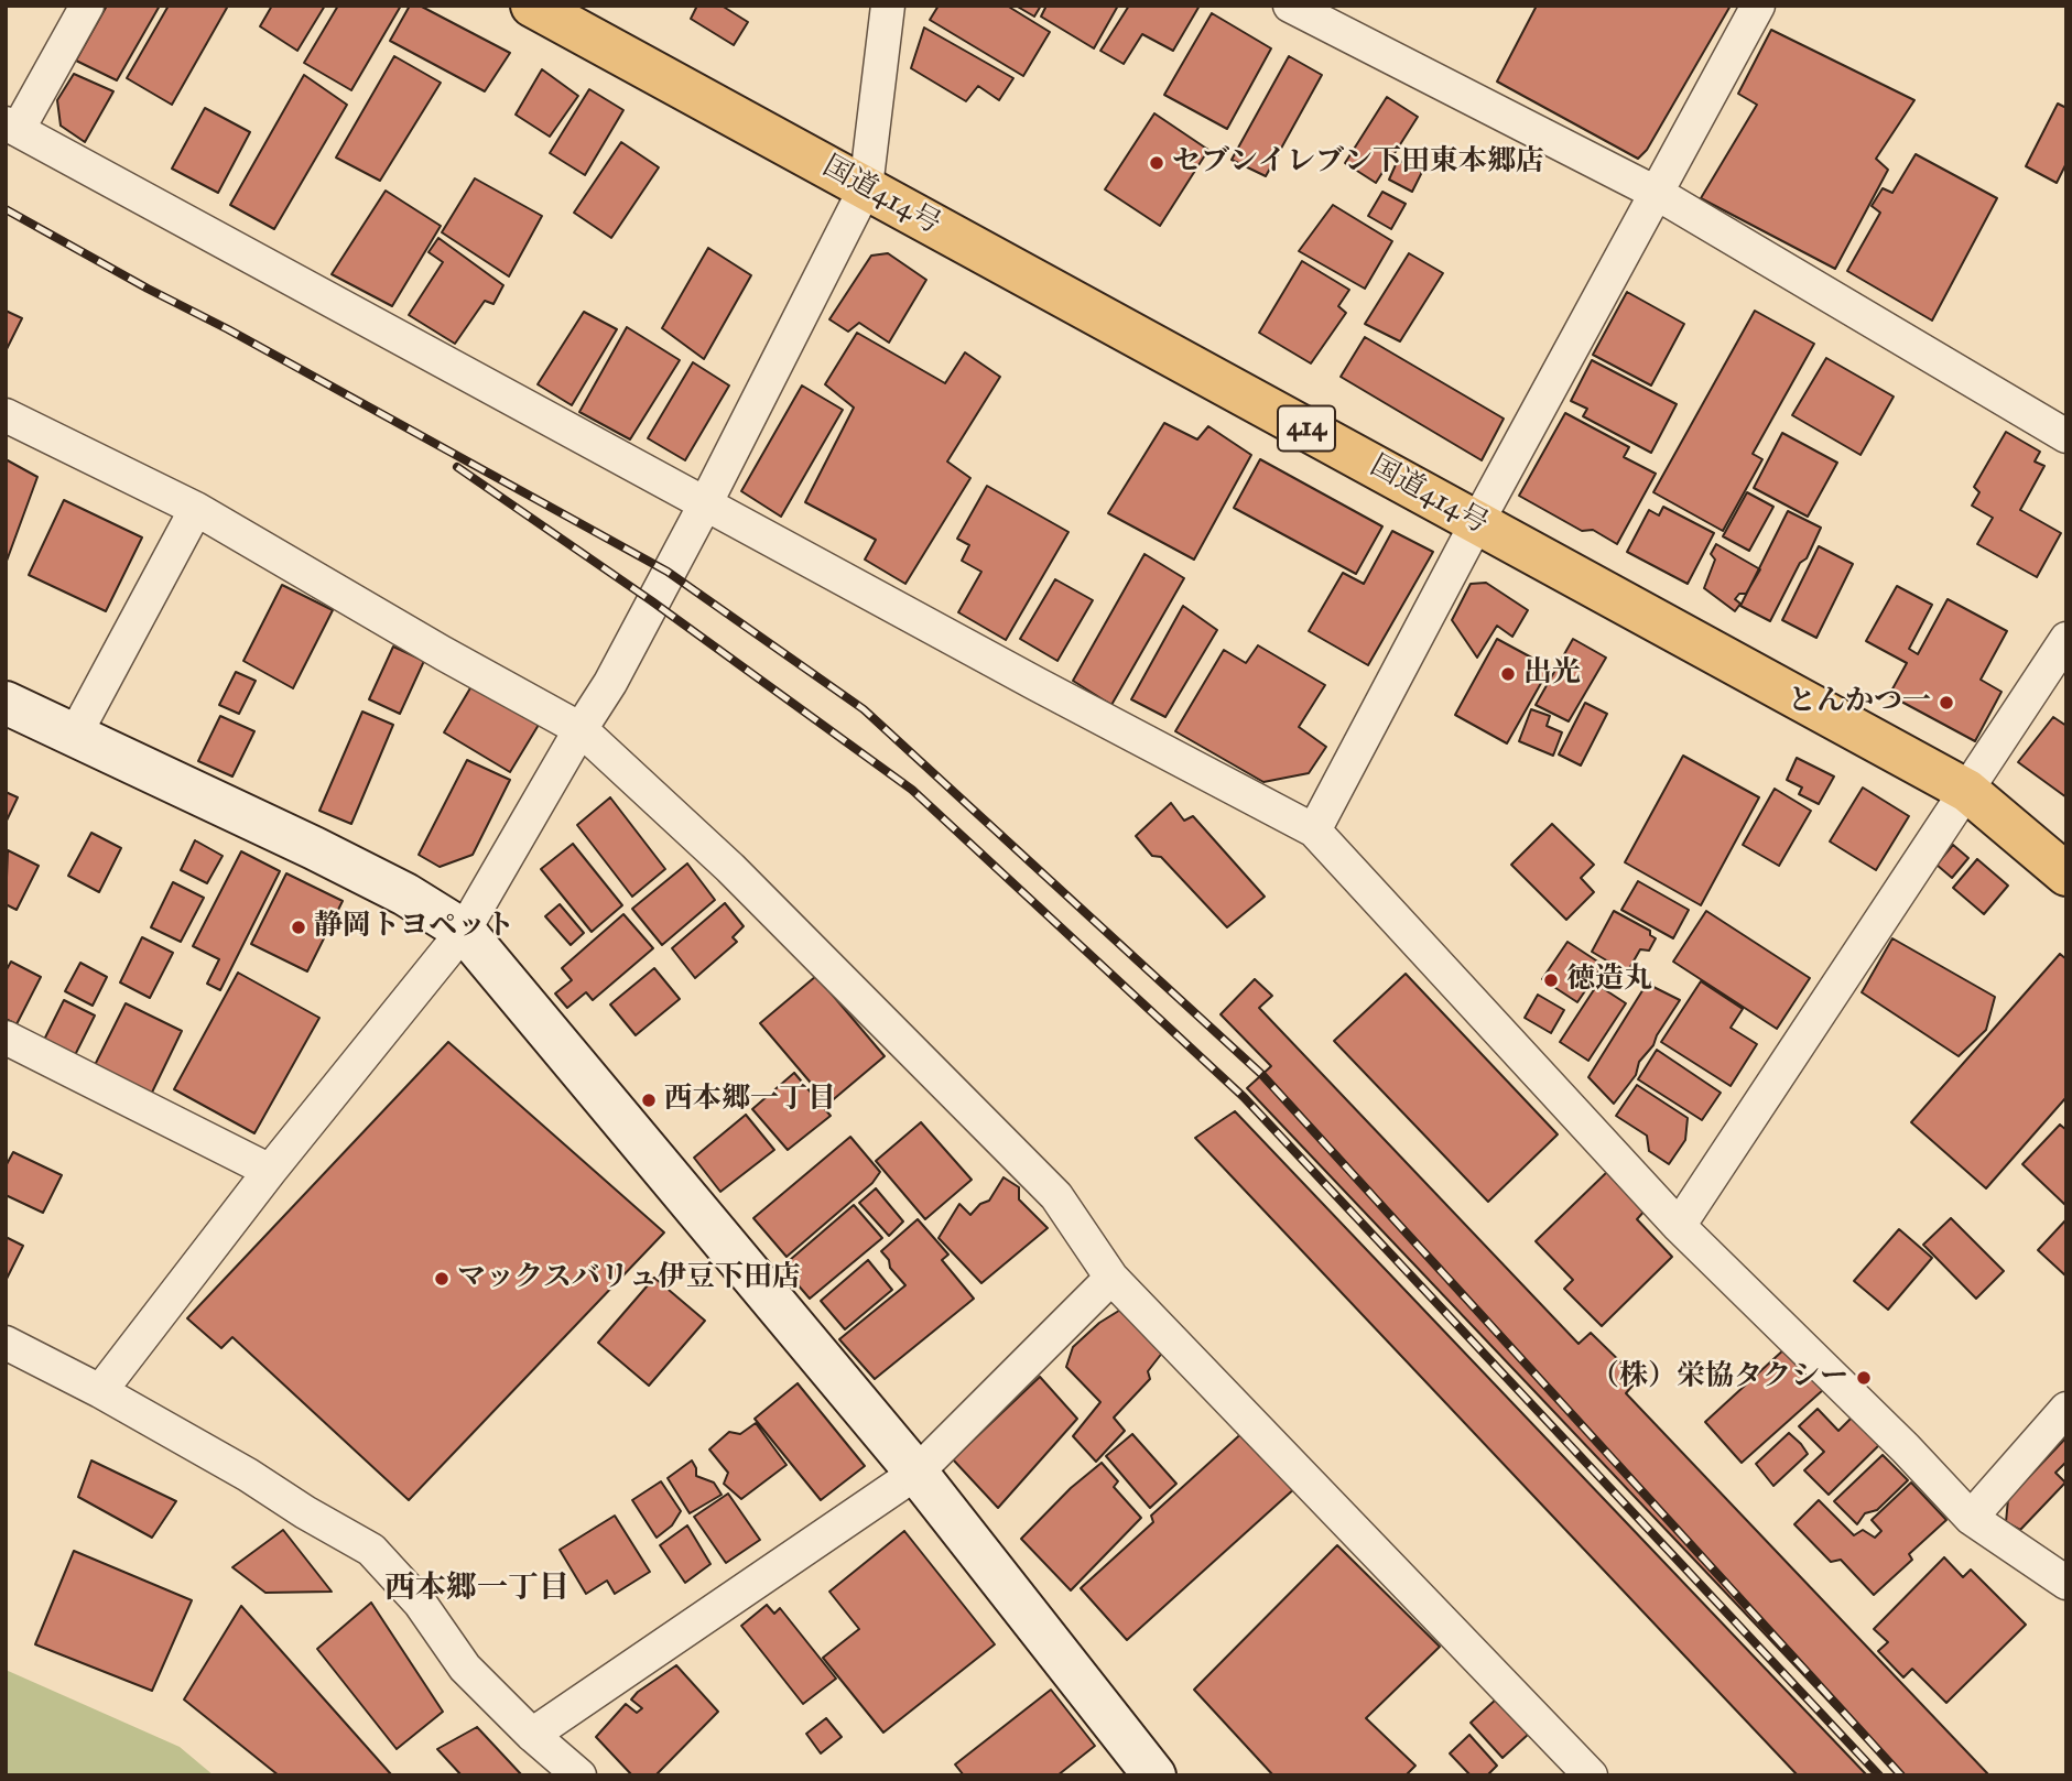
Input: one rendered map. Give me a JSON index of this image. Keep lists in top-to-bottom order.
{
  "streets": {
    "highway": ["国道414号", "414"]
  },
  "districts": ["西本郷一丁目"],
  "places": [
    "セブンイレブン下田東本郷店",
    "出光",
    "とんかつ一",
    "静岡トヨペット",
    "徳造丸",
    "西本郷一丁目",
    "マックスバリュ伊豆下田店",
    "（株）栄協タクシー"
  ]
}
